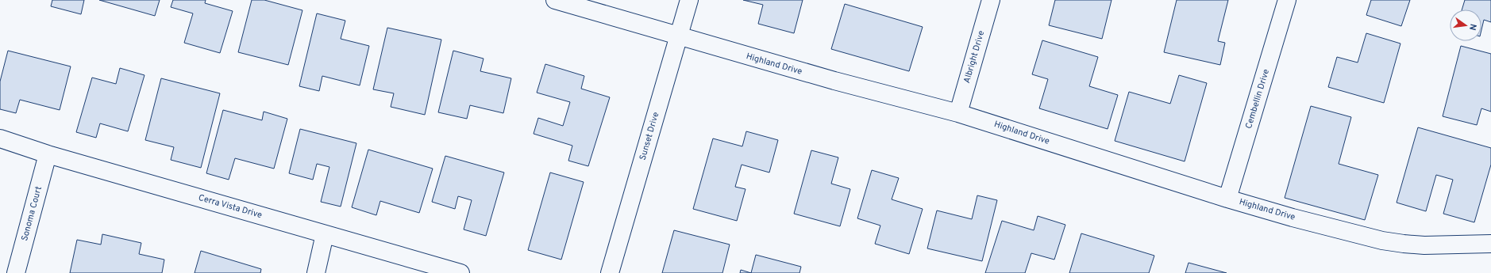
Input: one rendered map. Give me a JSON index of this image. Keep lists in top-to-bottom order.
{
  "streets": {
    "street": [
      "Albright Drive",
      "Highland Drive",
      "Cembellin Drive",
      "Sunset Drive",
      "Cerra Vista Drive",
      "Sonoma Court"
    ]
  },
  "crossings": [
    ["Albright Drive", "Highland Drive"],
    ["Highland Drive", "Cembellin Drive"],
    ["Highland Drive", "Sunset Drive"],
    ["Cerra Vista Drive", "Sonoma Court"]
  ],
  "north": "right"
}
